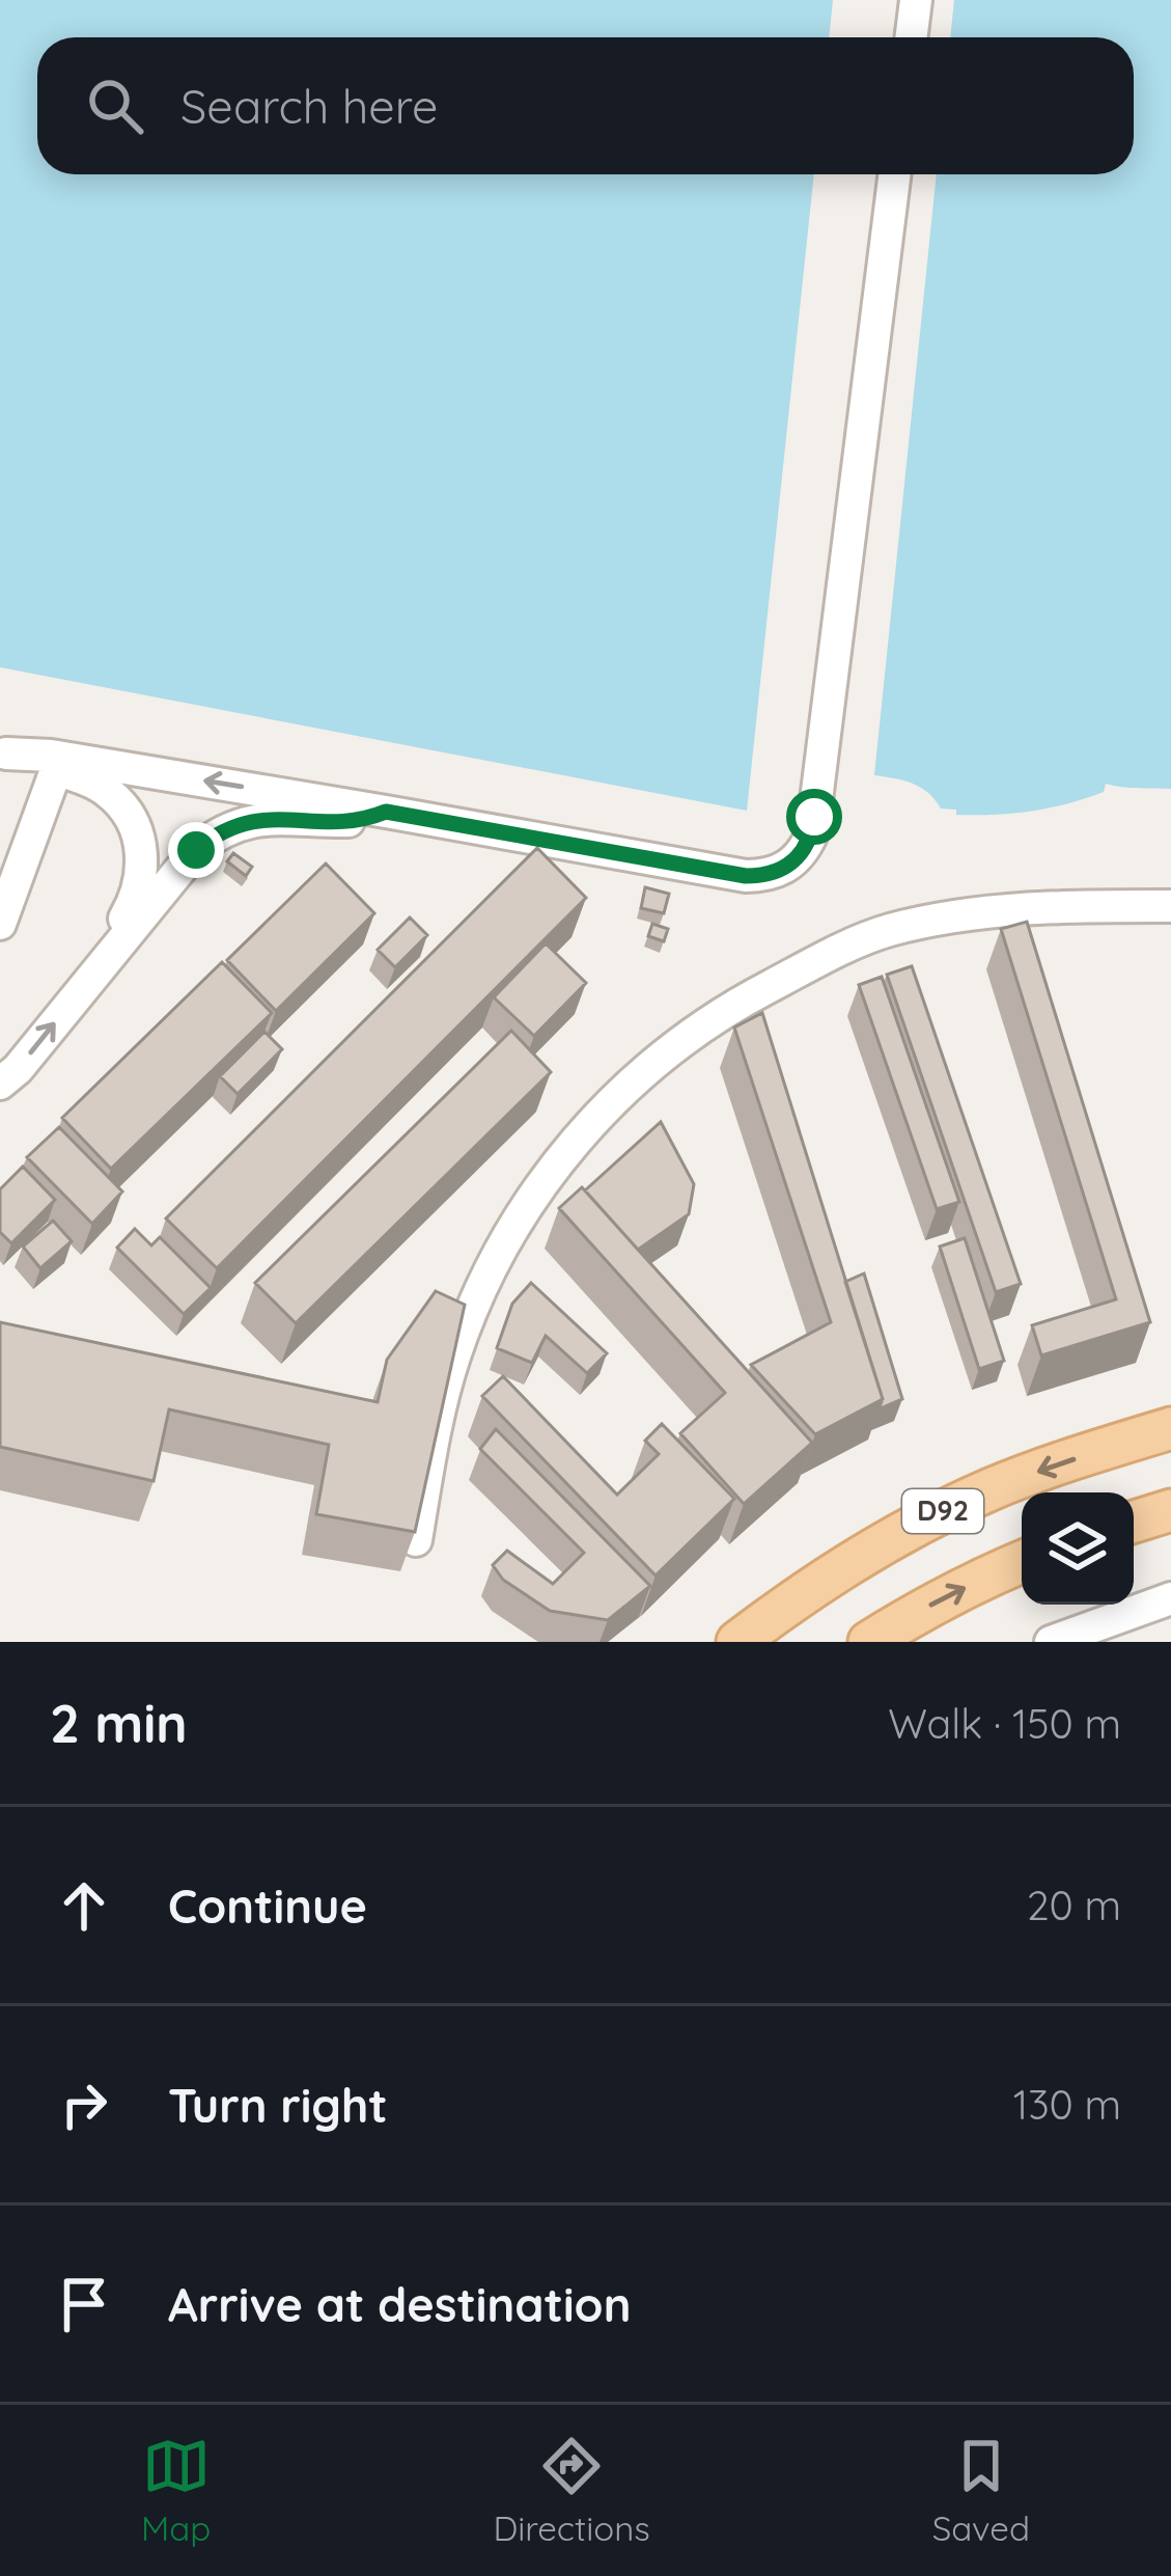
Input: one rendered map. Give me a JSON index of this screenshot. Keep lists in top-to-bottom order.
{
  "streets": {
    "main road": ["D92"]
  },
  "page": {
    "search": "Search here",
    "heading": ["2 min", "Walk · 150 m"],
    "list": [
      ["Continue", "20 m"],
      ["Turn right", "130 m"],
      "Arrive at destination"
    ],
    "nav": ["Map", "Directions", "Saved"]
  }
}
